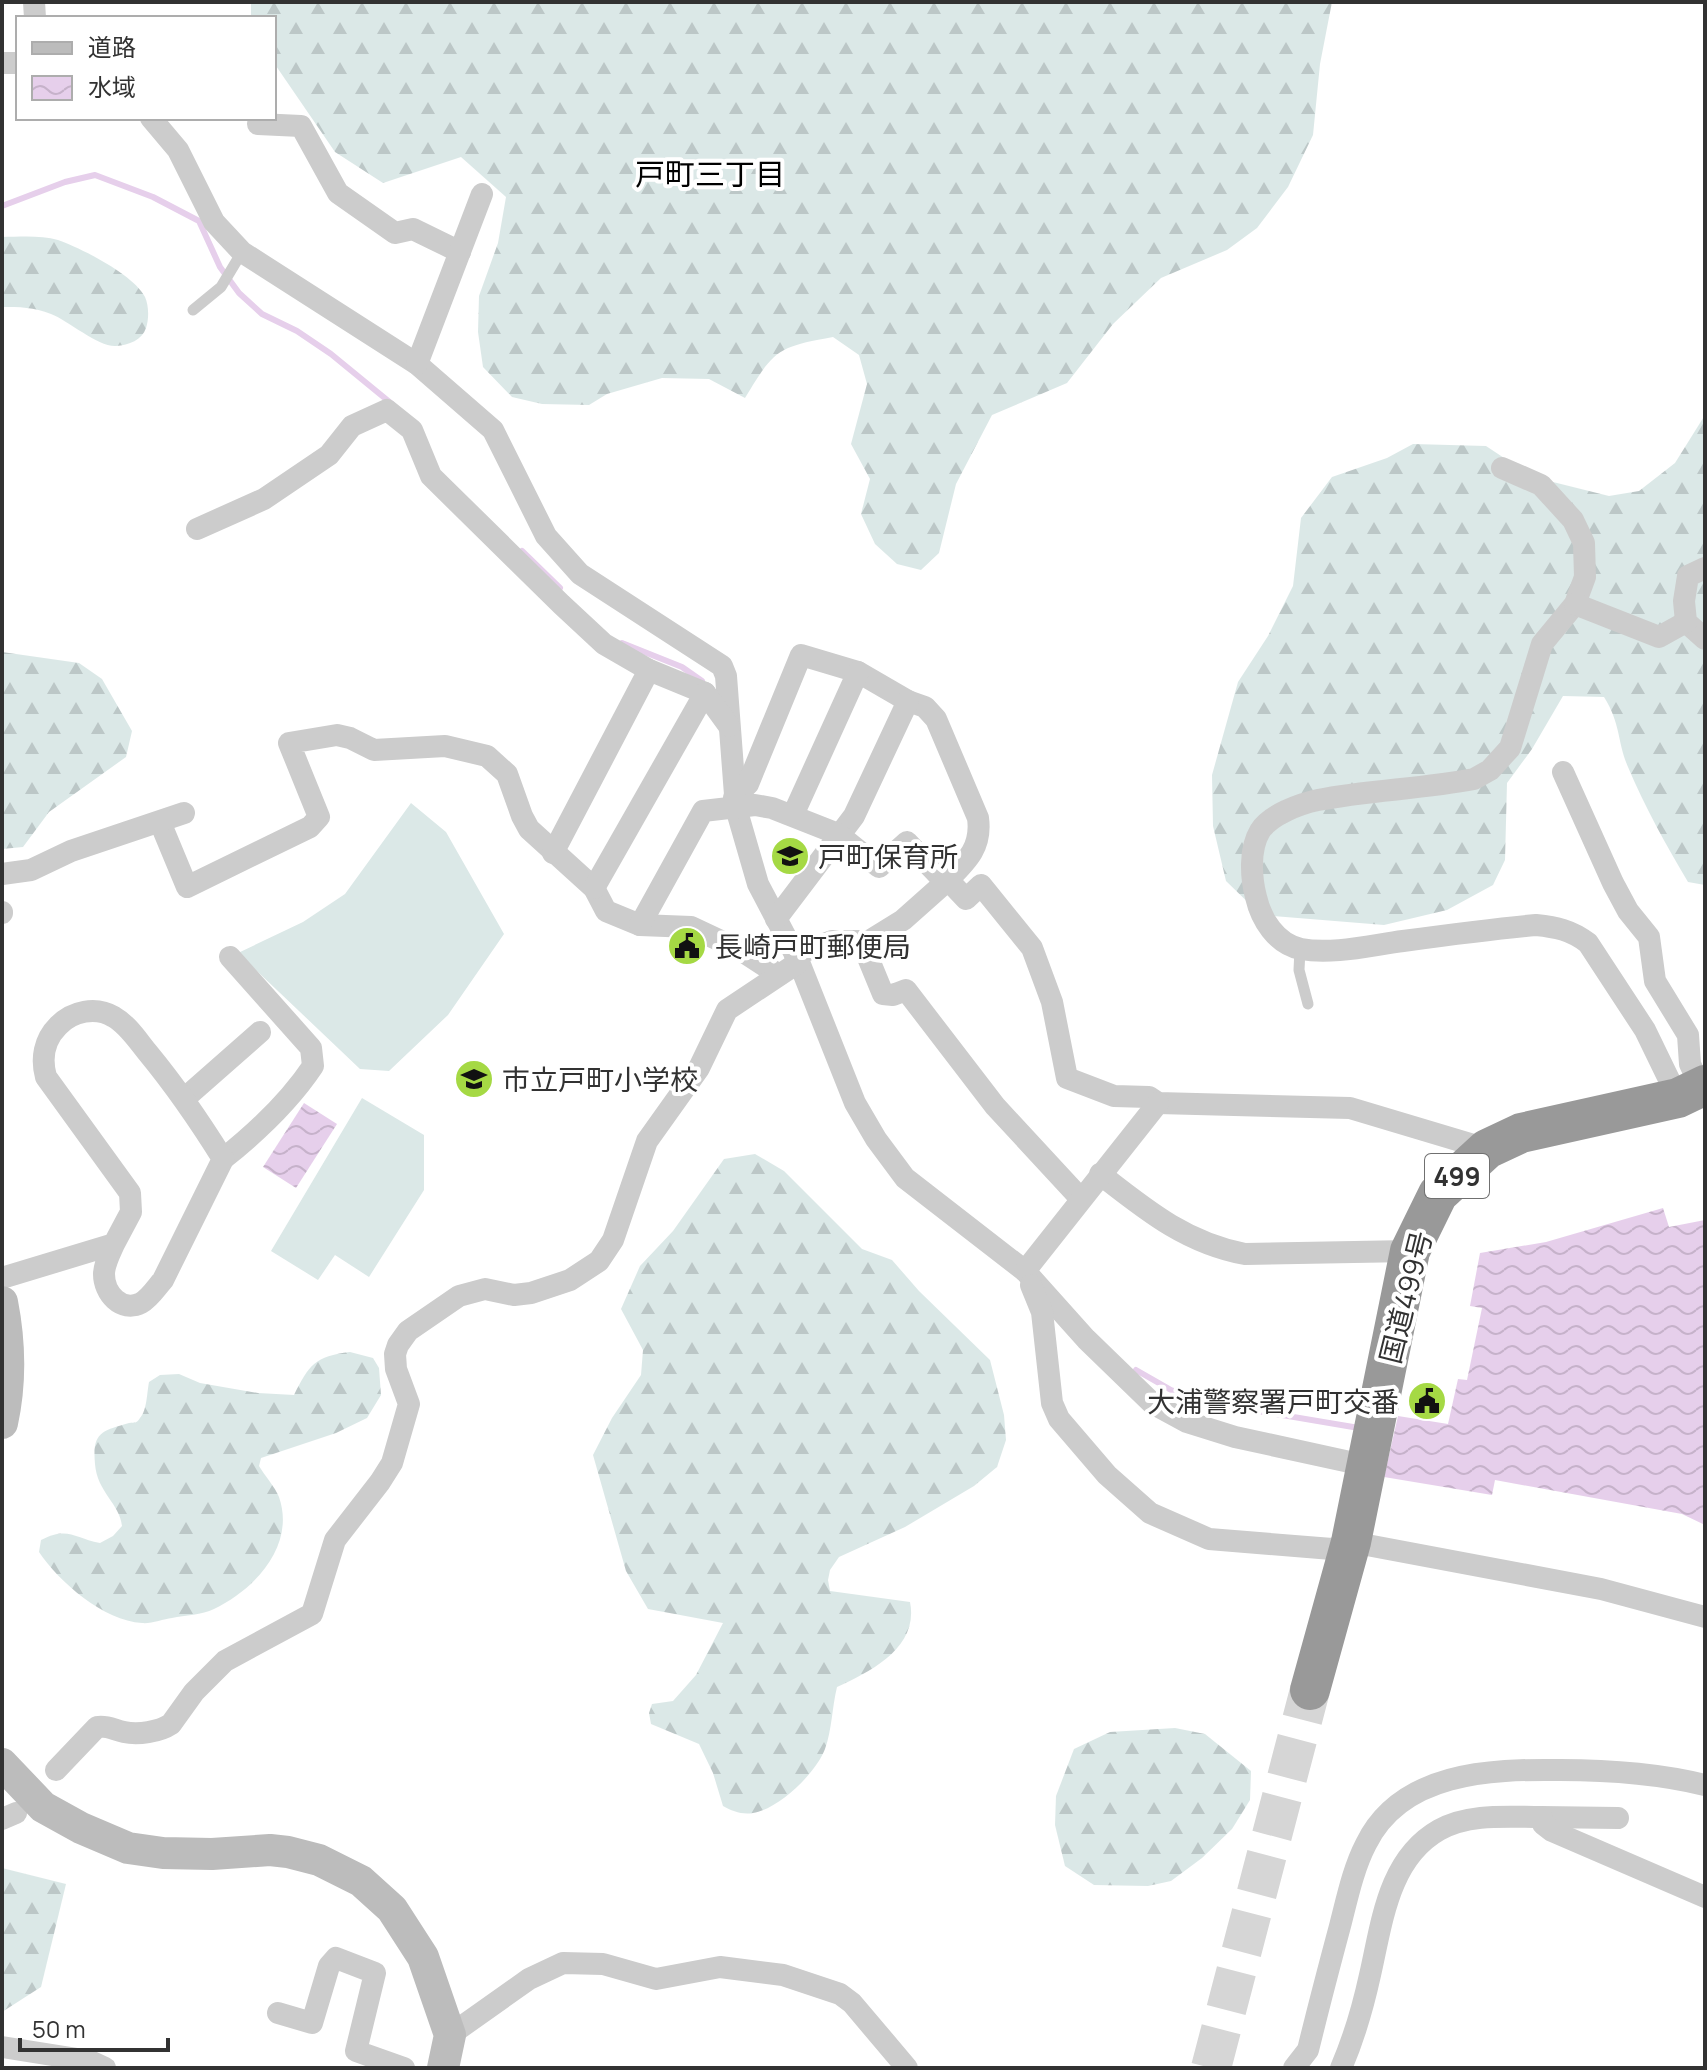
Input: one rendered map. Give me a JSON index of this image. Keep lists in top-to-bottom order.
{
  "streets": {
    "highway": ["499", "国道499号"]
  },
  "districts": ["戸町三丁目"],
  "places": {
    "school or university": ["戸町保育所", "市立戸町小学校"],
    "public building": ["長崎戸町郵便局", "大浦警察署戸町交番"]
  },
  "legend": ["道路", "水域"],
  "scale_bar": "50 m"
}
